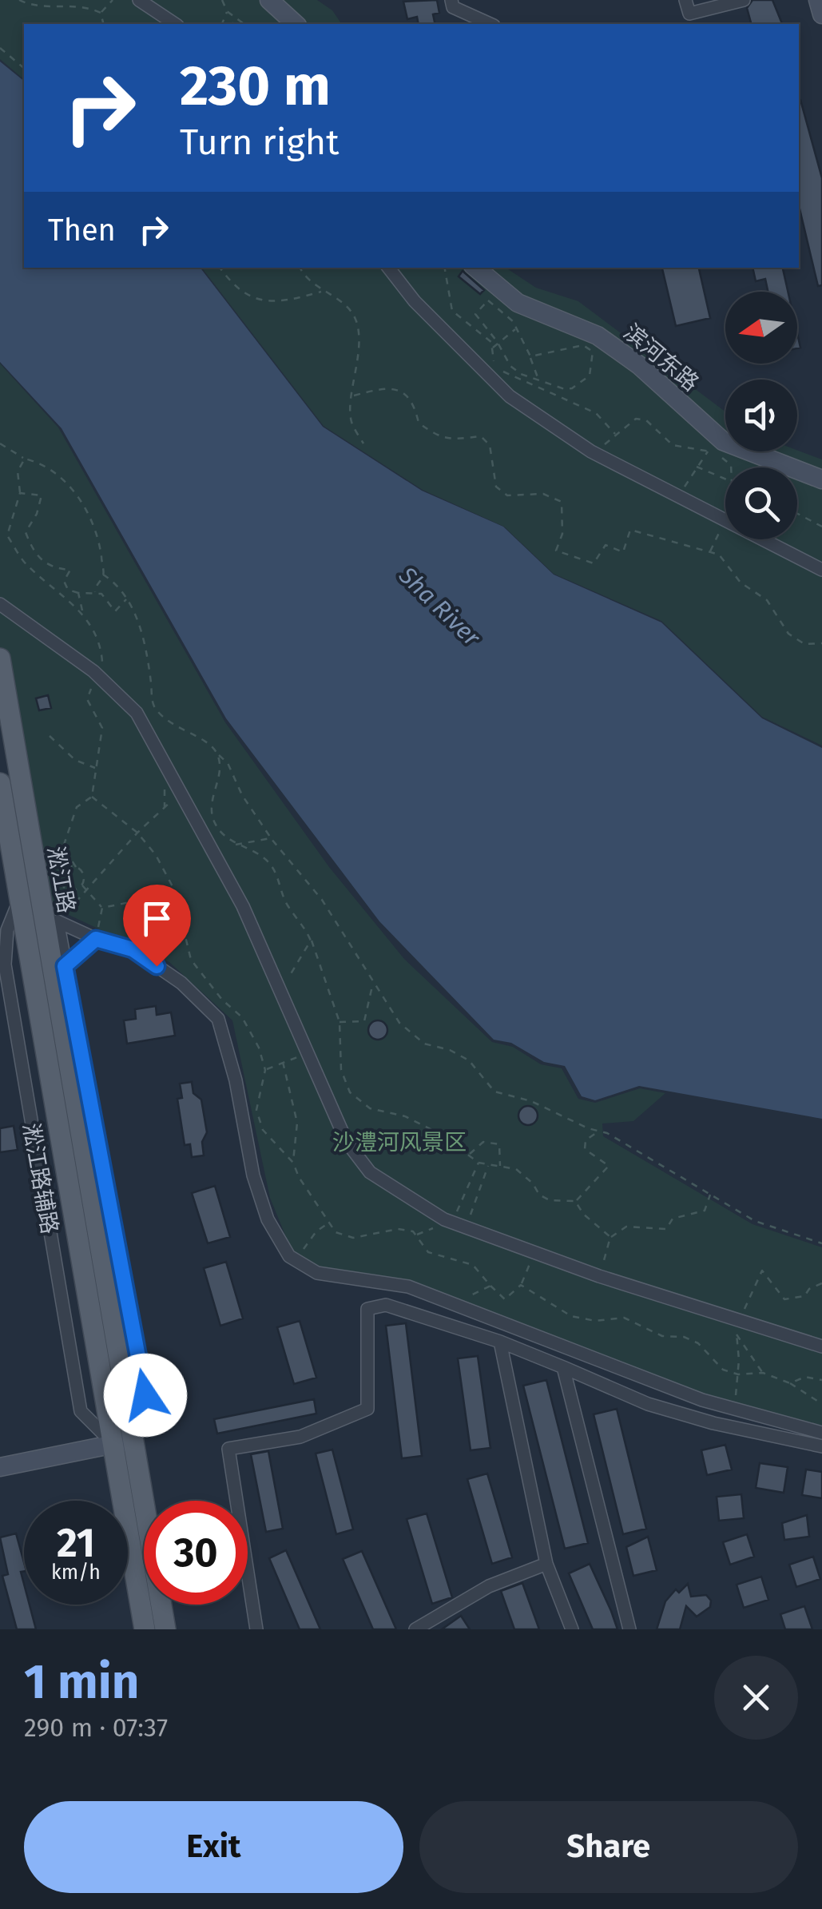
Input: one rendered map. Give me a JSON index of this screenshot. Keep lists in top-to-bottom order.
{
  "streets": {
    "main road": ["淞江路"],
    "street": ["滨河东路"]
  },
  "water": ["Sha River"],
  "parks": ["沙澧河风景区"],
  "north": "left",
  "page": {
    "turn": ["230 m", "Turn right"],
    "then": "Then",
    "speed": "21 km/h",
    "limit": "30",
    "heading": ["1 min", "290 m · 07:37"],
    "buttons": ["Exit", "Share"]
  }
}
